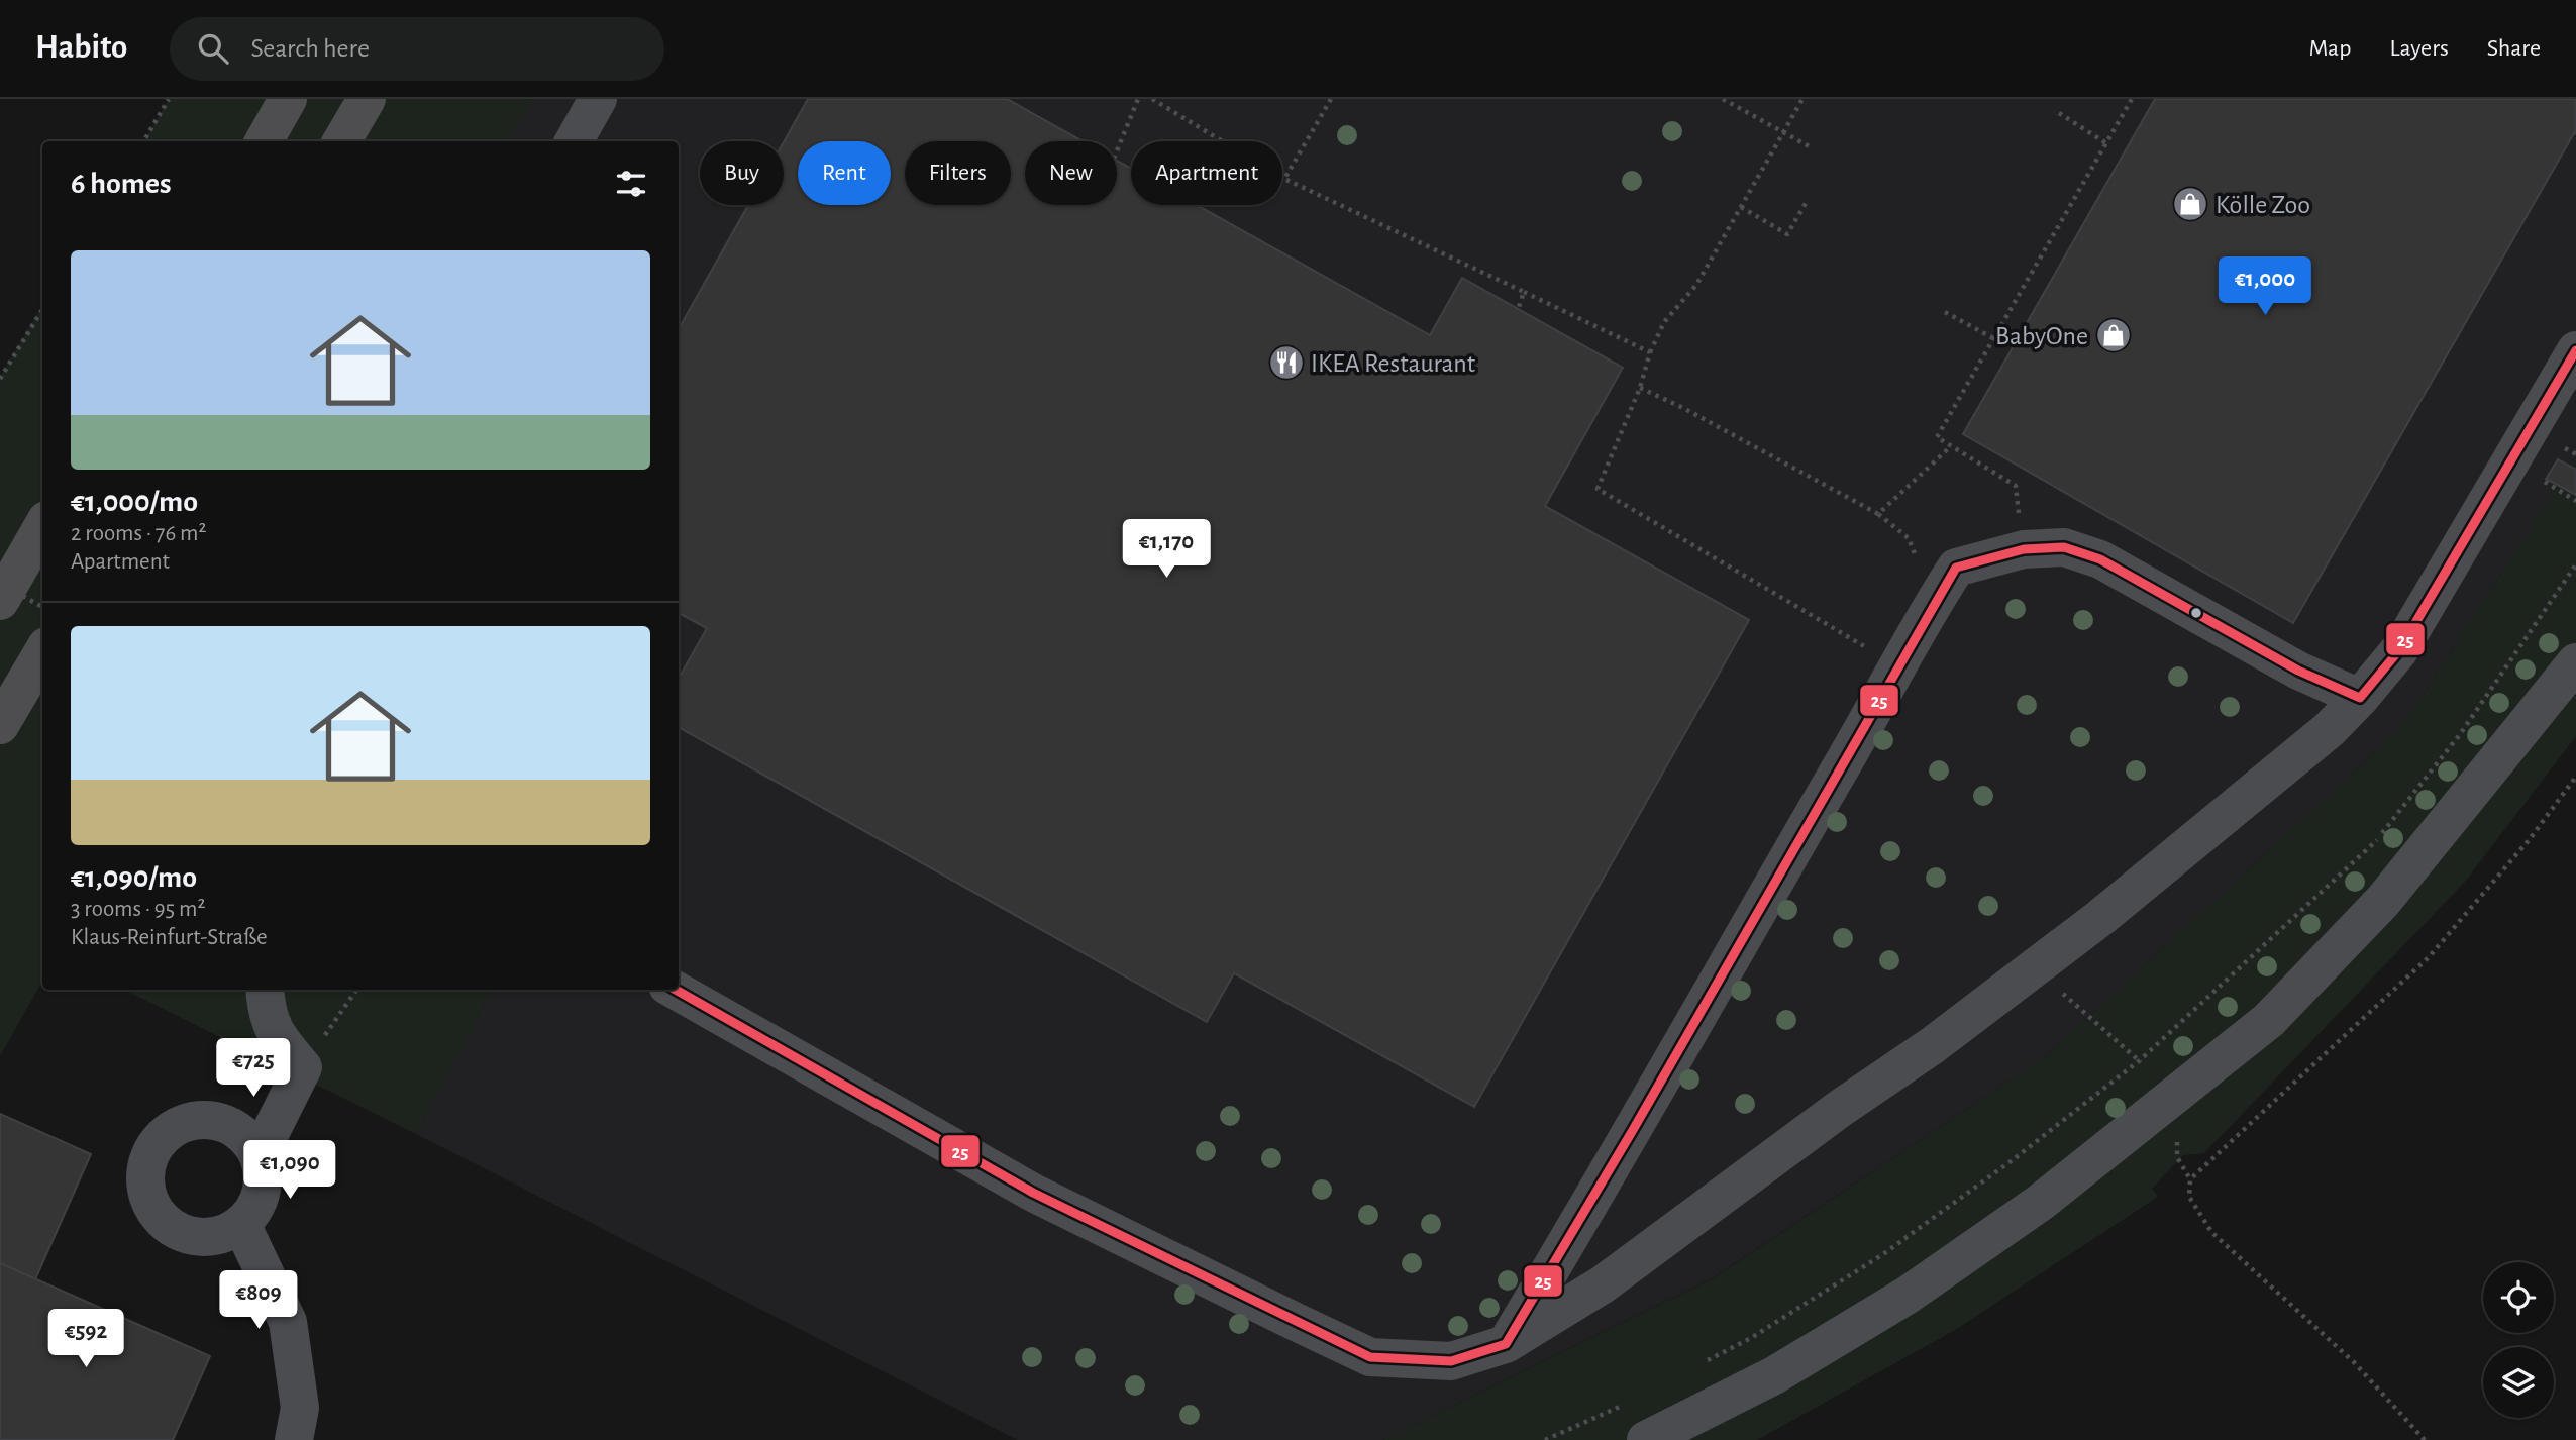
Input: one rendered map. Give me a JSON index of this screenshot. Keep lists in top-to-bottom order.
{
  "places": {
    "shop": ["Kölle Zoo", "BabyOne"],
    "restaurant": ["IKEA Restaurant"]
  },
  "lines": ["transit line 25"],
  "page": {
    "header": "Habito",
    "search": "Search here",
    "nav": ["Map", "Layers", "Share"],
    "chip": [
      "Buy",
      "Rent",
      "Filters",
      "New",
      "Apartment"
    ],
    "heading": "6 homes",
    "list": [
      {
        "name": "€1,000/mo",
        "note": "2 rooms · 76 m² · Apartment"
      },
      {
        "name": "€1,090/mo",
        "note": "3 rooms · 95 m² · Klaus-Reinfurt-Straße"
      }
    ],
    "price": [
      "€1,000",
      "€1,170",
      "€725",
      "€1,090",
      "€809",
      "€592"
    ]
  }
}
